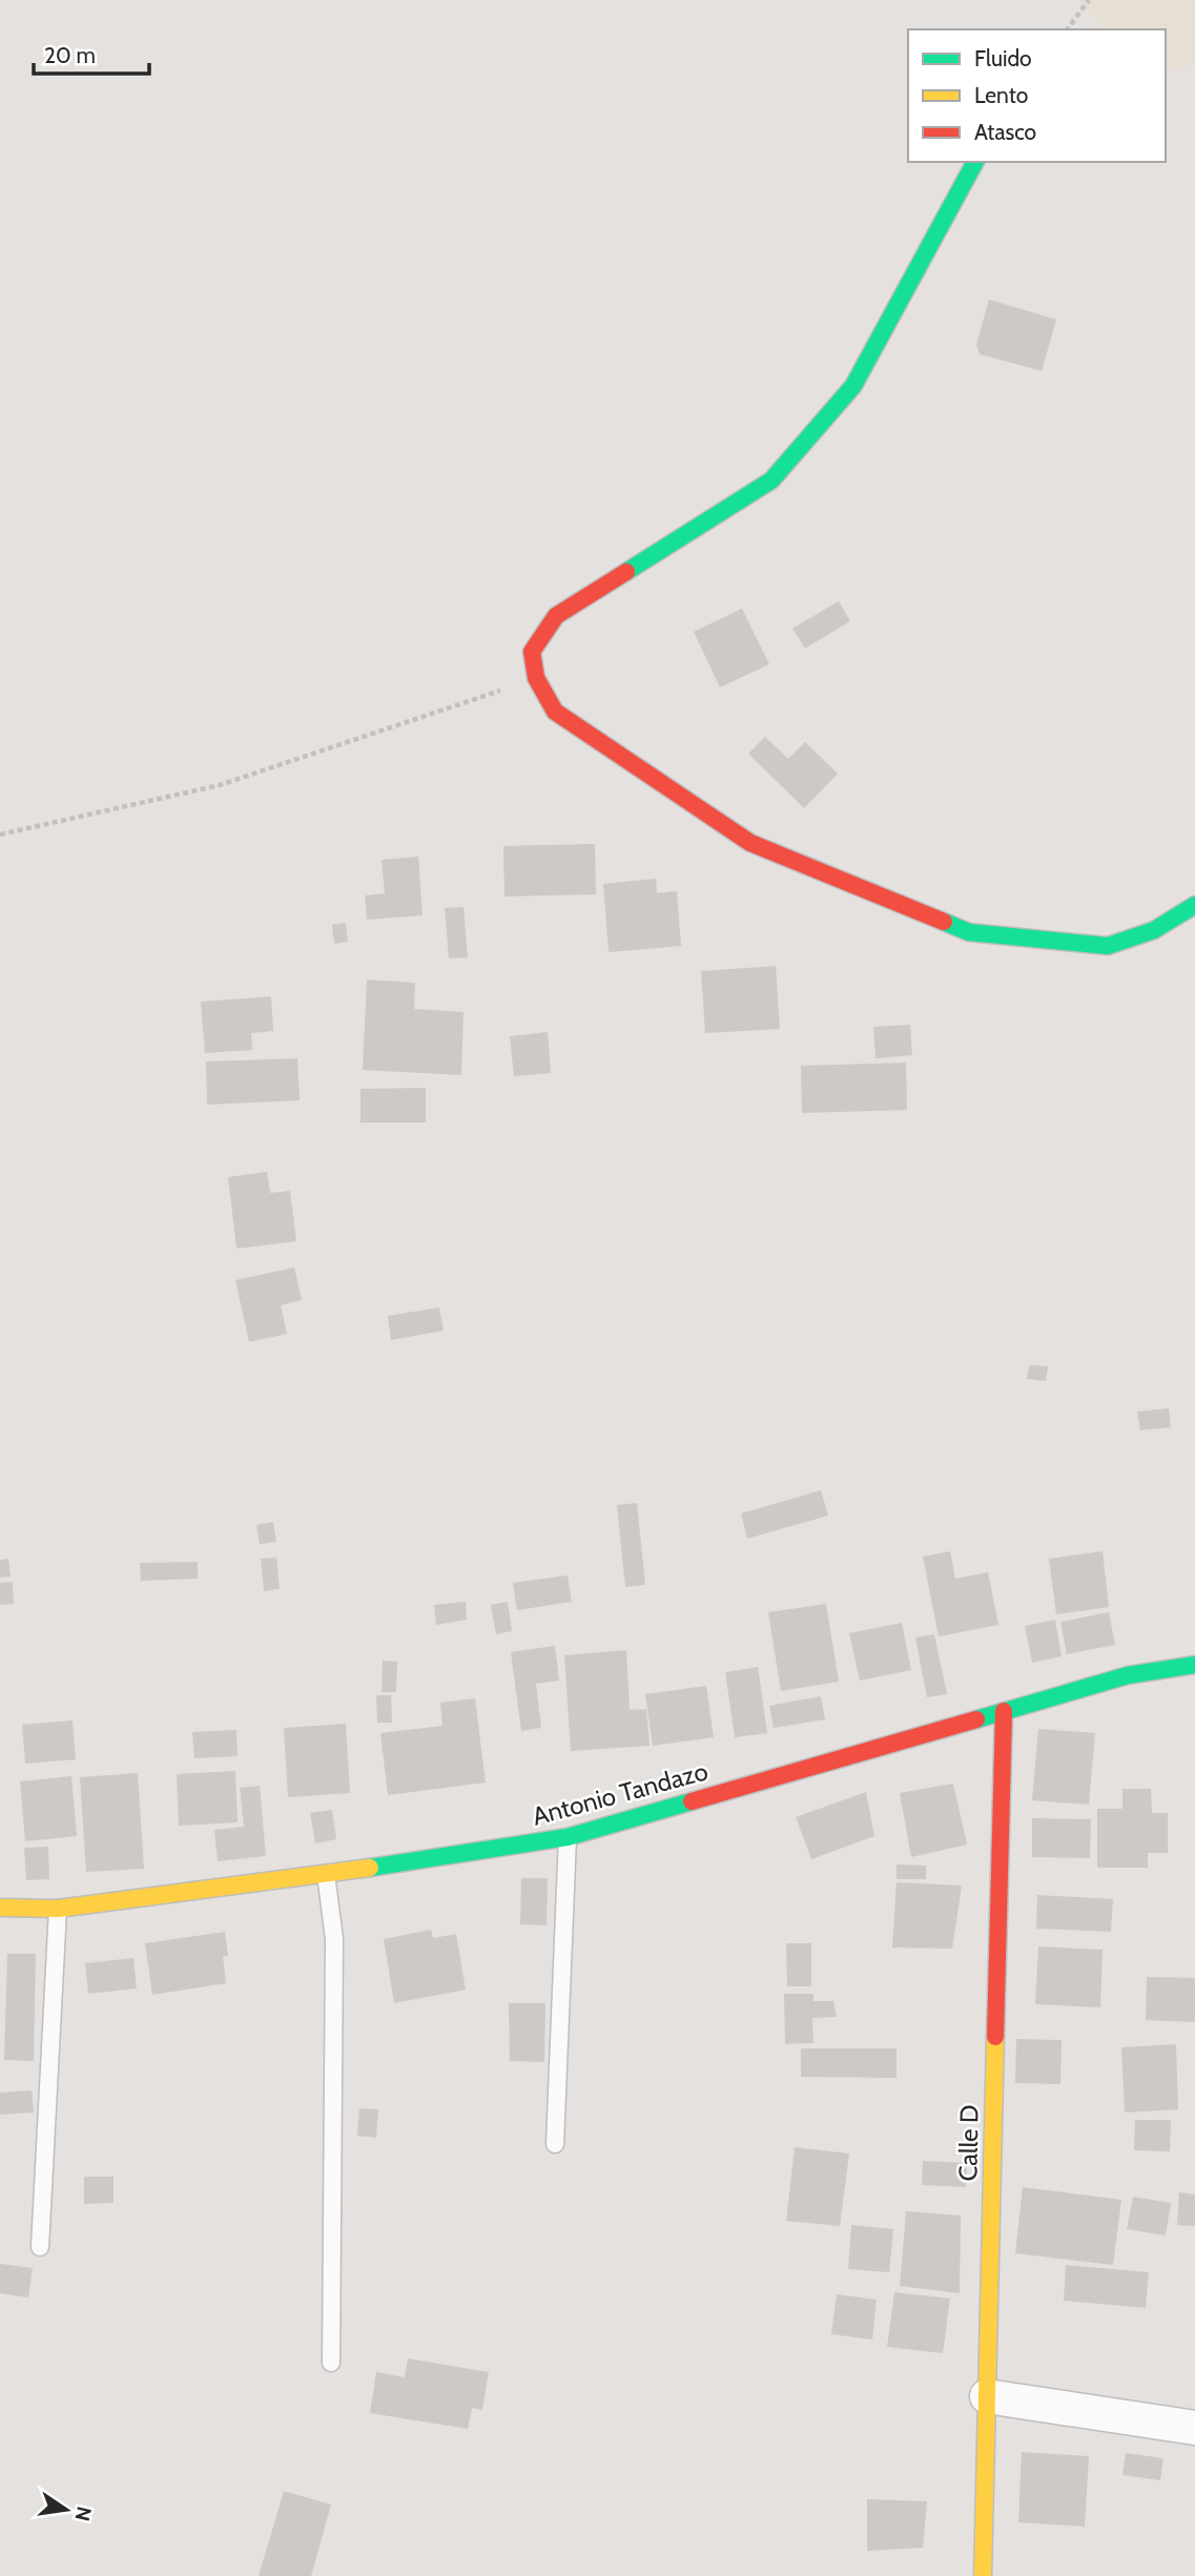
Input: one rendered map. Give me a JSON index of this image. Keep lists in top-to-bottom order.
{
  "streets": {
    "street": ["Antonio Tandazo", "Calle D"]
  },
  "crossings": [
    ["Antonio Tandazo", "Calle D"]
  ],
  "legend": ["Fluido", "Lento", "Atasco"],
  "scale_bar": "20 m",
  "north": "right"
}
